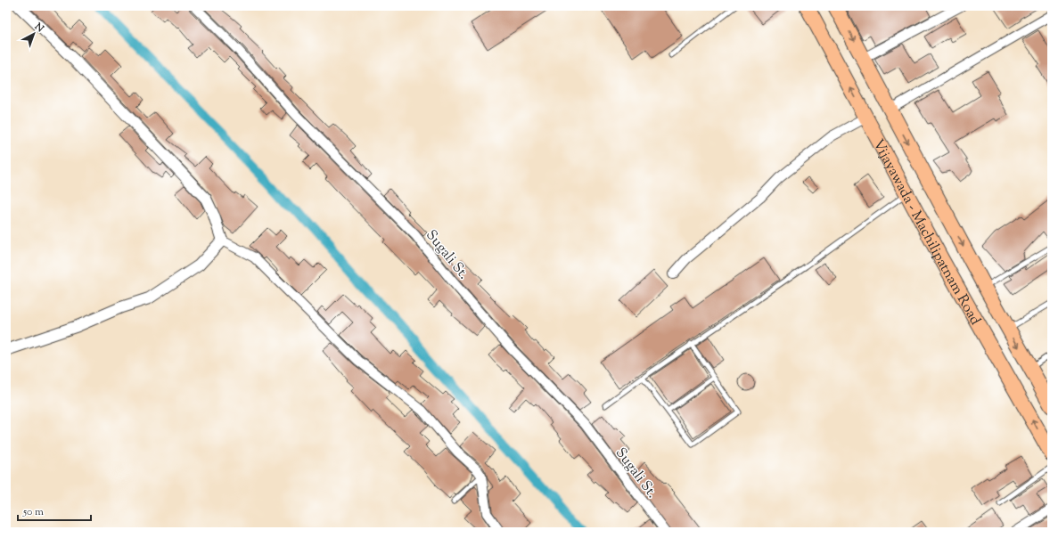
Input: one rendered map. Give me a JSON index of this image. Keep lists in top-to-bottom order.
{
  "streets": {
    "highway": ["Vijayawada - Machilipatnam Road"],
    "street": ["Sugali St."]
  },
  "scale_bar": "50 m",
  "north": "top right"
}
